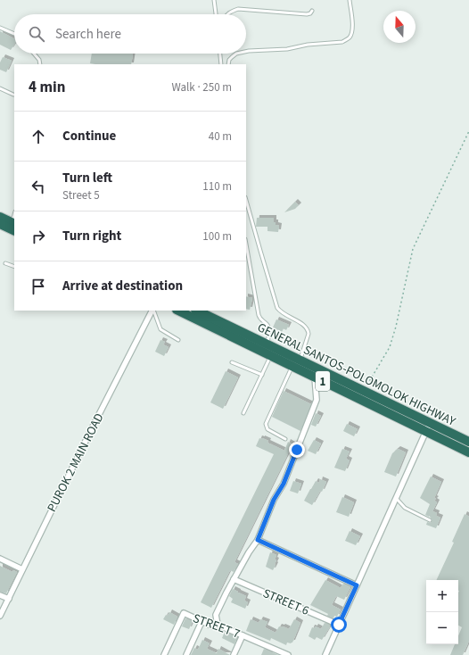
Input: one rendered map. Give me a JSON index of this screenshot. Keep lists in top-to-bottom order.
{
  "streets": {
    "highway": ["GENERAL SANTOS-POLOMOLOK HIGHWAY", "1"],
    "street": ["PUROK 2 MAIN ROAD", "STREET 6", "STREET 7"]
  },
  "crossings": [
    ["GENERAL SANTOS-POLOMOLOK HIGHWAY", "1"]
  ],
  "north": "top",
  "page": {
    "search": "Search here",
    "heading": ["4 min", "Walk · 250 m"],
    "list": [
      ["Continue", "40 m"],
      ["Turn left", "Street 5", "110 m"],
      ["Turn right", "100 m"],
      "Arrive at destination"
    ],
    "map_buttons": ["+", "−"]
  }
}
